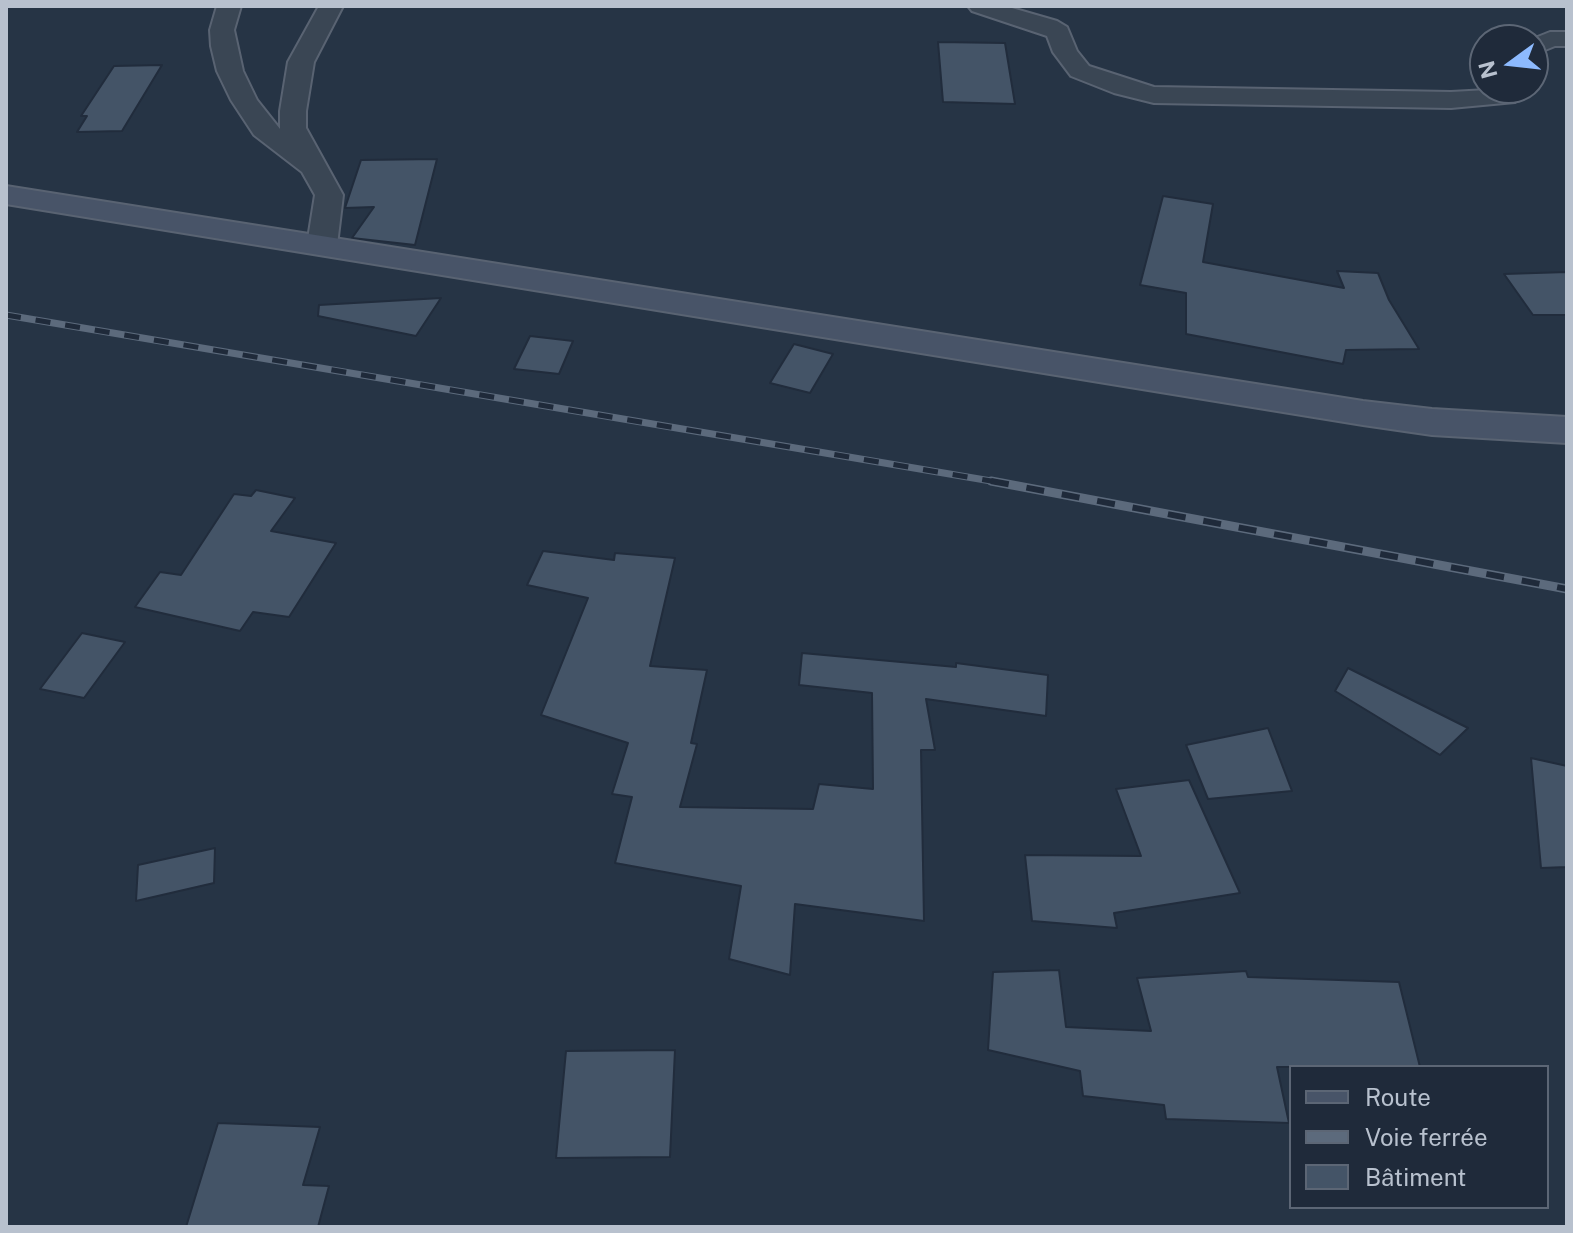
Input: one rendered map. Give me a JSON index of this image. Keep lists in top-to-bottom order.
{
  "legend": ["Route", "Voie ferrée", "Bâtiment"],
  "north": "left"
}
